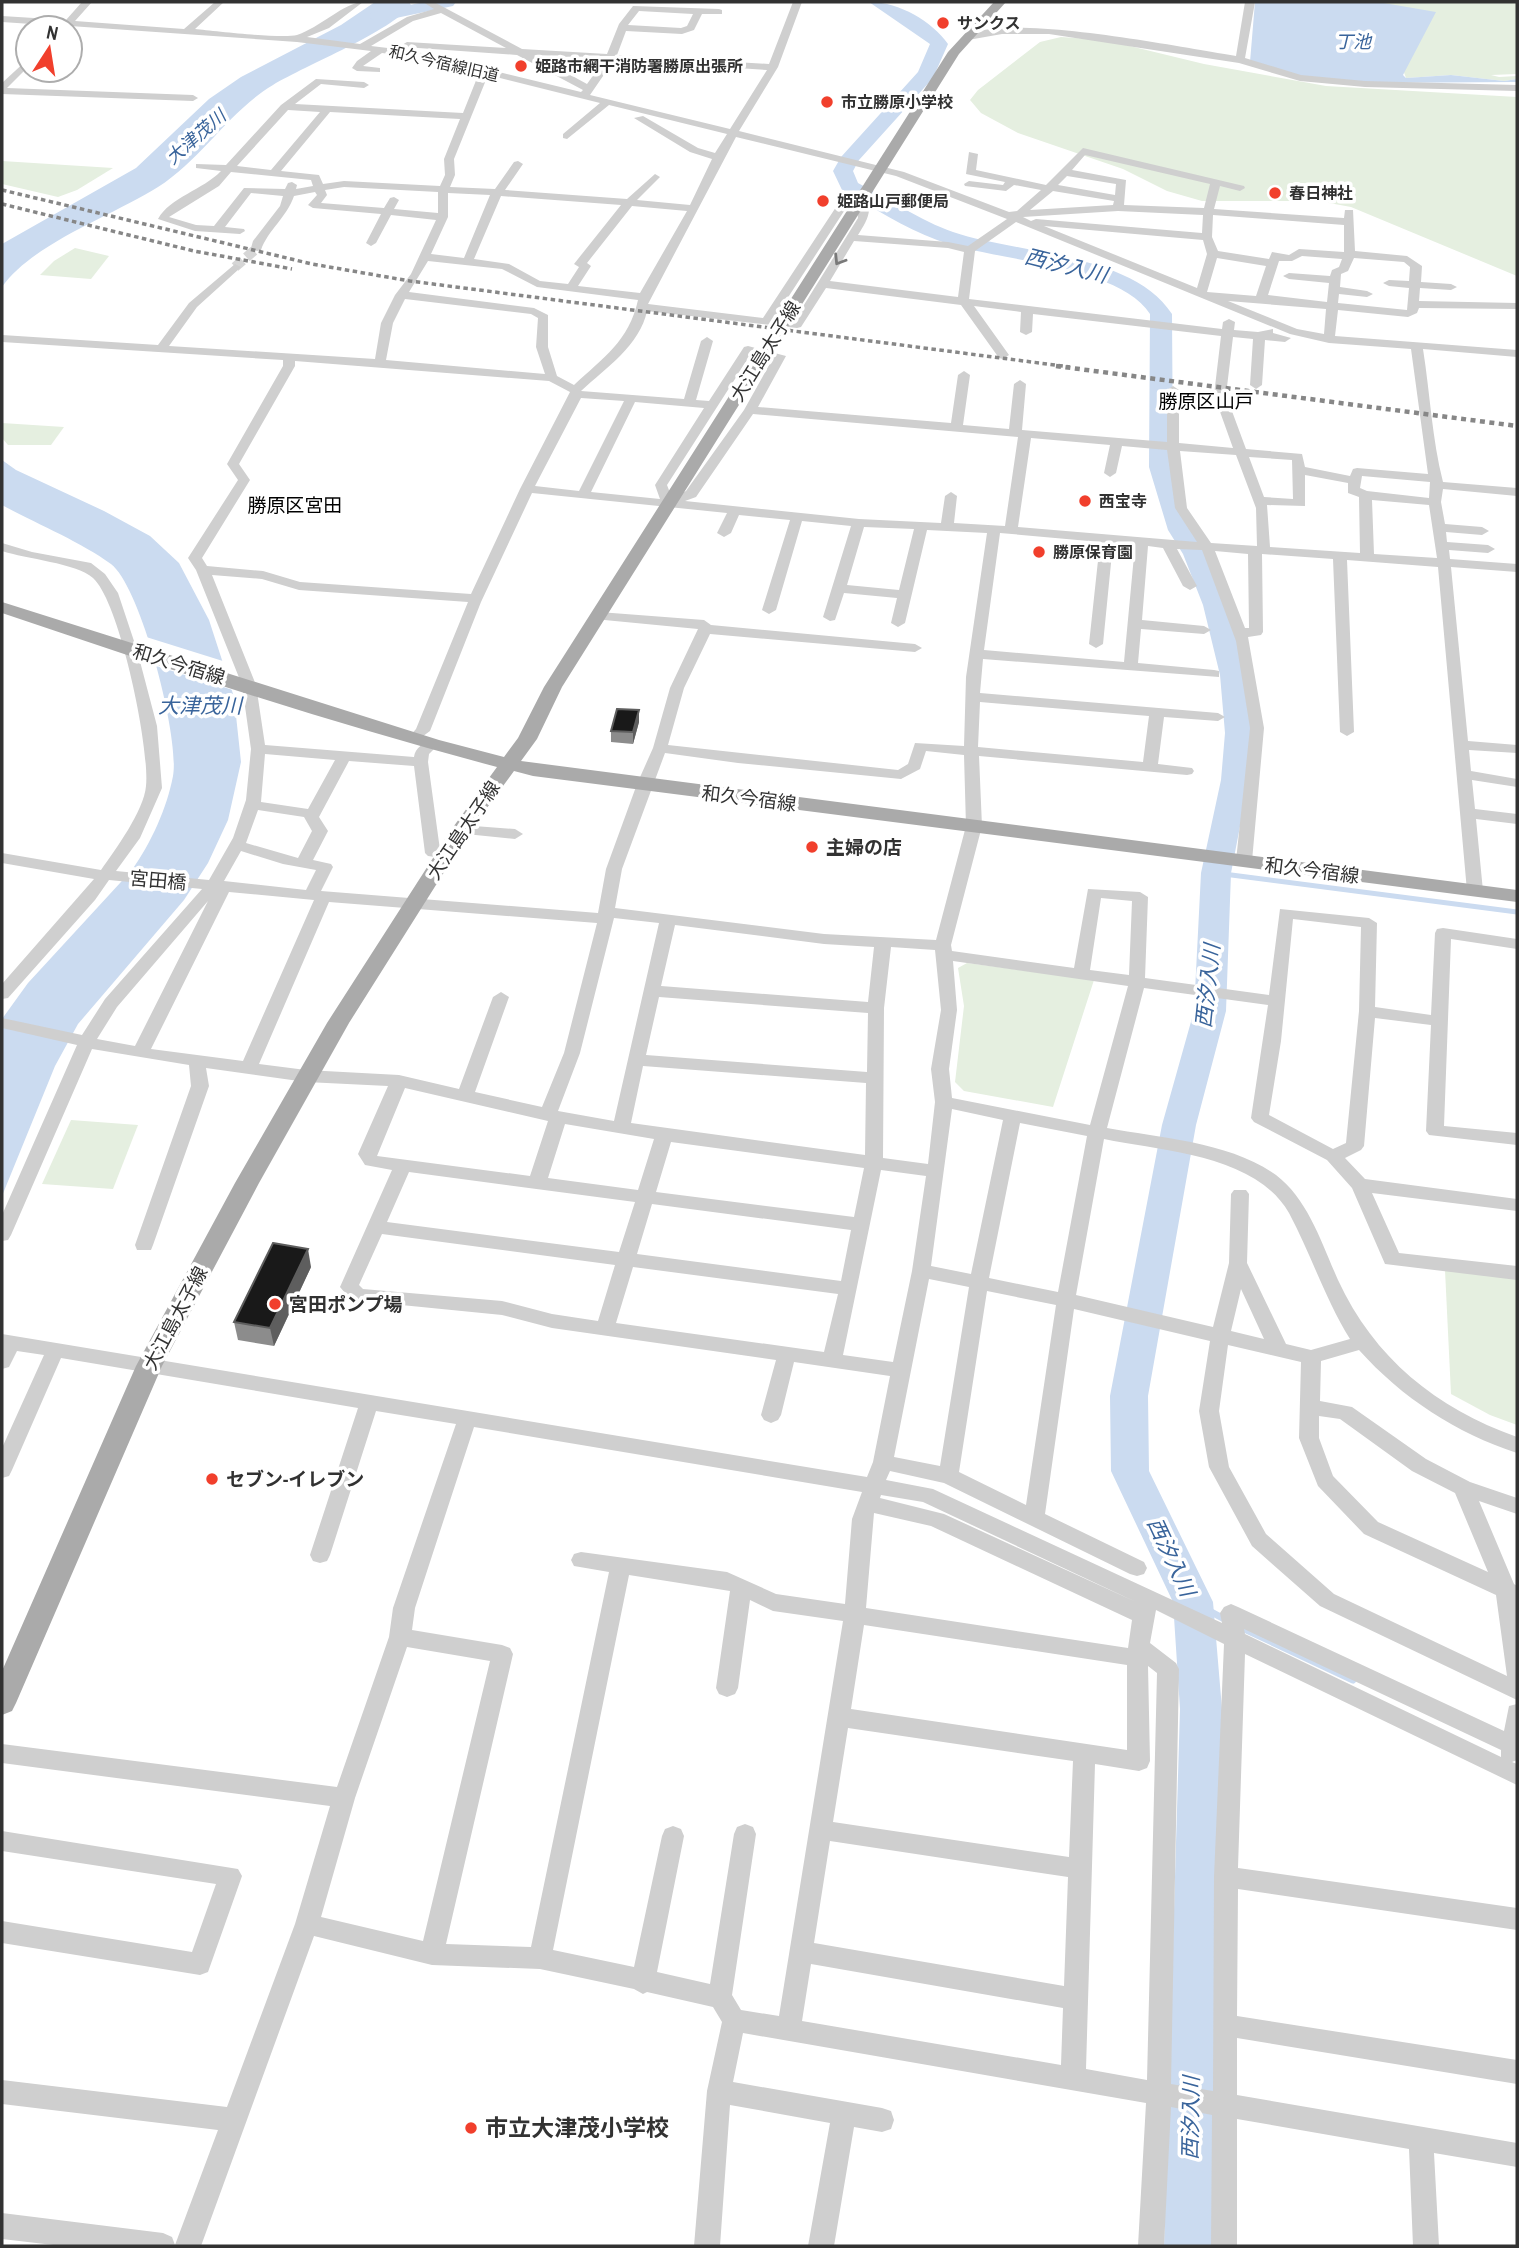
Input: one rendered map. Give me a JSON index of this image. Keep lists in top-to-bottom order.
{
  "streets": {
    "main road": ["大江島太子線", "和久今宿線"],
    "street": ["和久今宿線旧道", "宮田橋"]
  },
  "crossings": [
    ["和久今宿線旧道", "大江島太子線"],
    ["大江島太子線", "和久今宿線"],
    ["大江島太子線", "宮田橋"]
  ],
  "districts": ["勝原区山戸", "勝原区宮田"],
  "water": ["丁池", "大津茂川", "西汐入川"],
  "places": [
    "サンクス",
    "姫路市網干消防署勝原出張所",
    "市立勝原小学校",
    "春日神社",
    "姫路山戸郵便局",
    "西宝寺",
    "勝原保育園",
    "主婦の店",
    "宮田ポンプ場",
    "セブン-イレブン",
    "市立大津茂小学校"
  ],
  "north": "top"
}
